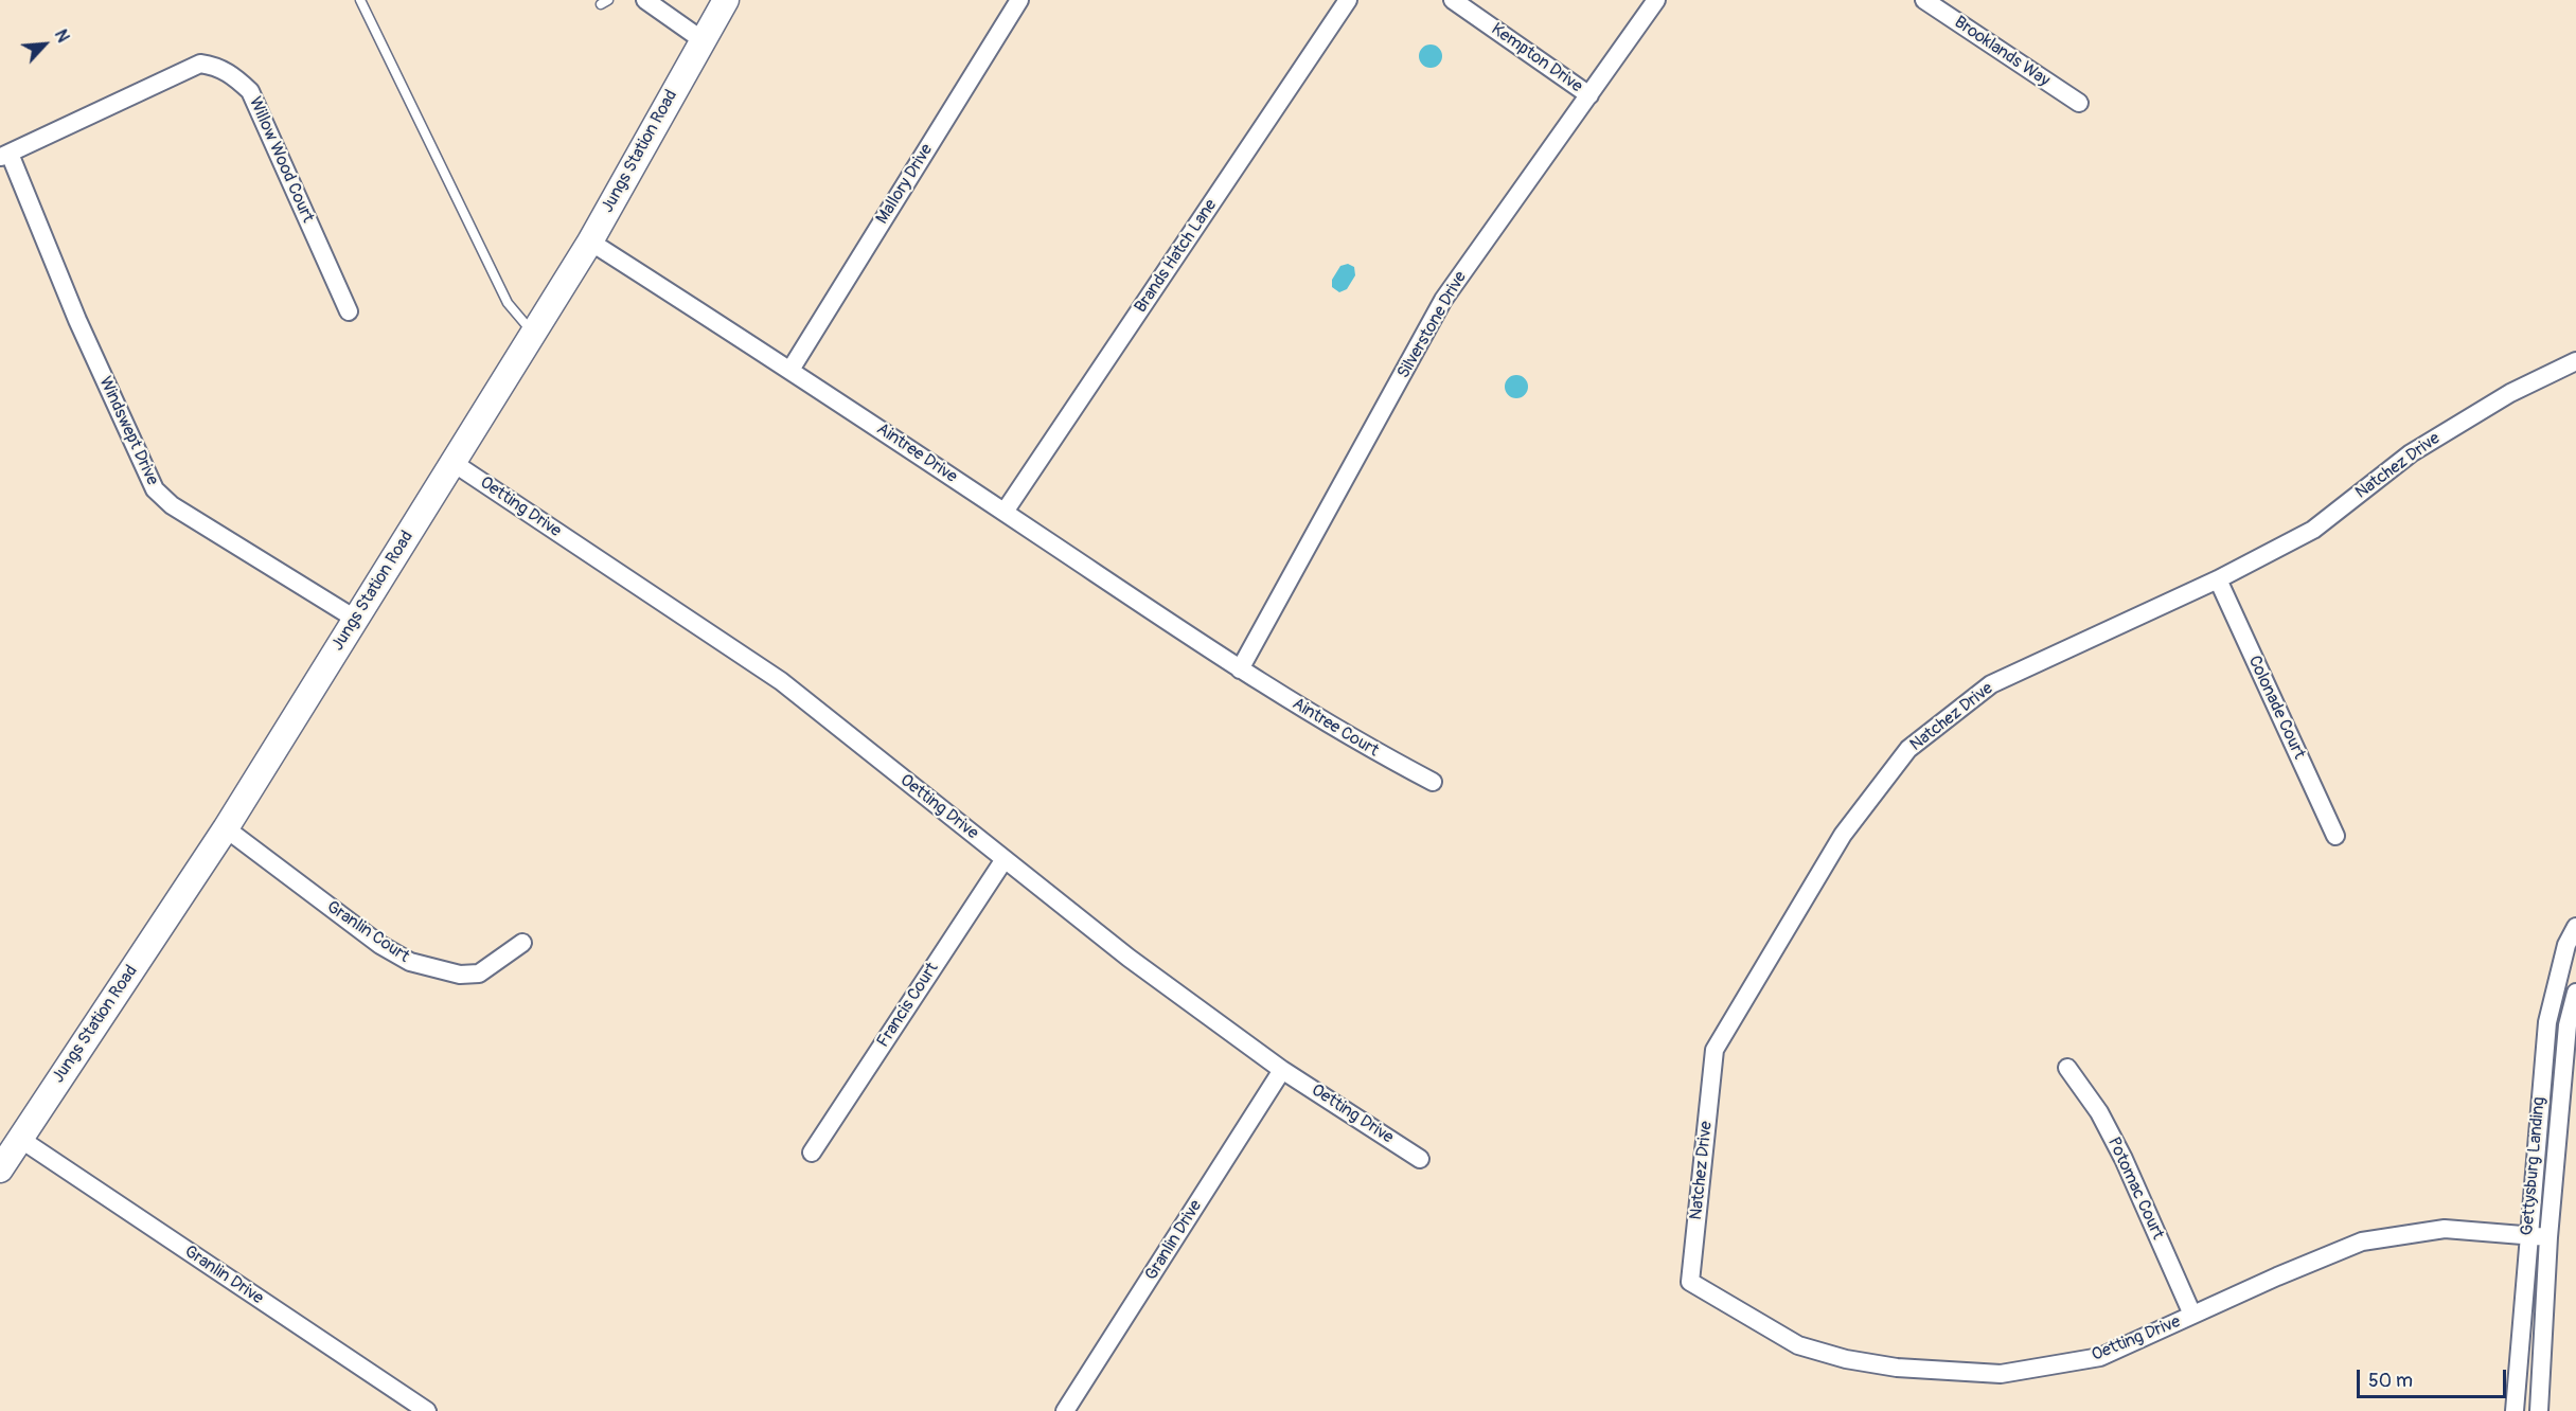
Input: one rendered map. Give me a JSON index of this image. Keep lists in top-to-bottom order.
{
  "streets": {
    "main road": ["Jungs Station Road"],
    "street": [
      "Brooklands Way",
      "Kempton Drive",
      "Willow Wood Court",
      "Mallory Drive",
      "Brands Hatch Lane",
      "Silverstone Drive",
      "Windswept Drive",
      "Aintree Drive",
      "Natchez Drive",
      "Oetting Drive",
      "Colonade Court",
      "Aintree Court",
      "Granlin Court",
      "Francis Court",
      "Gettysburg Landing",
      "Potomac Court",
      "Granlin Drive"
    ]
  },
  "crossings": [
    ["Kempton Drive", "Silverstone Drive"],
    ["Jungs Station Road", "Windswept Drive"],
    ["Jungs Station Road", "Aintree Drive"],
    ["Jungs Station Road", "Oetting Drive"],
    ["Jungs Station Road", "Granlin Court"],
    ["Jungs Station Road", "Granlin Drive"],
    ["Willow Wood Court", "Windswept Drive"],
    ["Mallory Drive", "Aintree Drive"],
    ["Brands Hatch Lane", "Aintree Drive"],
    ["Silverstone Drive", "Aintree Drive"],
    ["Silverstone Drive", "Aintree Court"],
    ["Aintree Drive", "Aintree Court"],
    ["Natchez Drive", "Oetting Drive"],
    ["Natchez Drive", "Colonade Court"],
    ["Oetting Drive", "Francis Court"],
    ["Oetting Drive", "Gettysburg Landing"],
    ["Oetting Drive", "Potomac Court"],
    ["Oetting Drive", "Granlin Drive"]
  ],
  "scale_bar": "50 m",
  "north": "top right"
}
